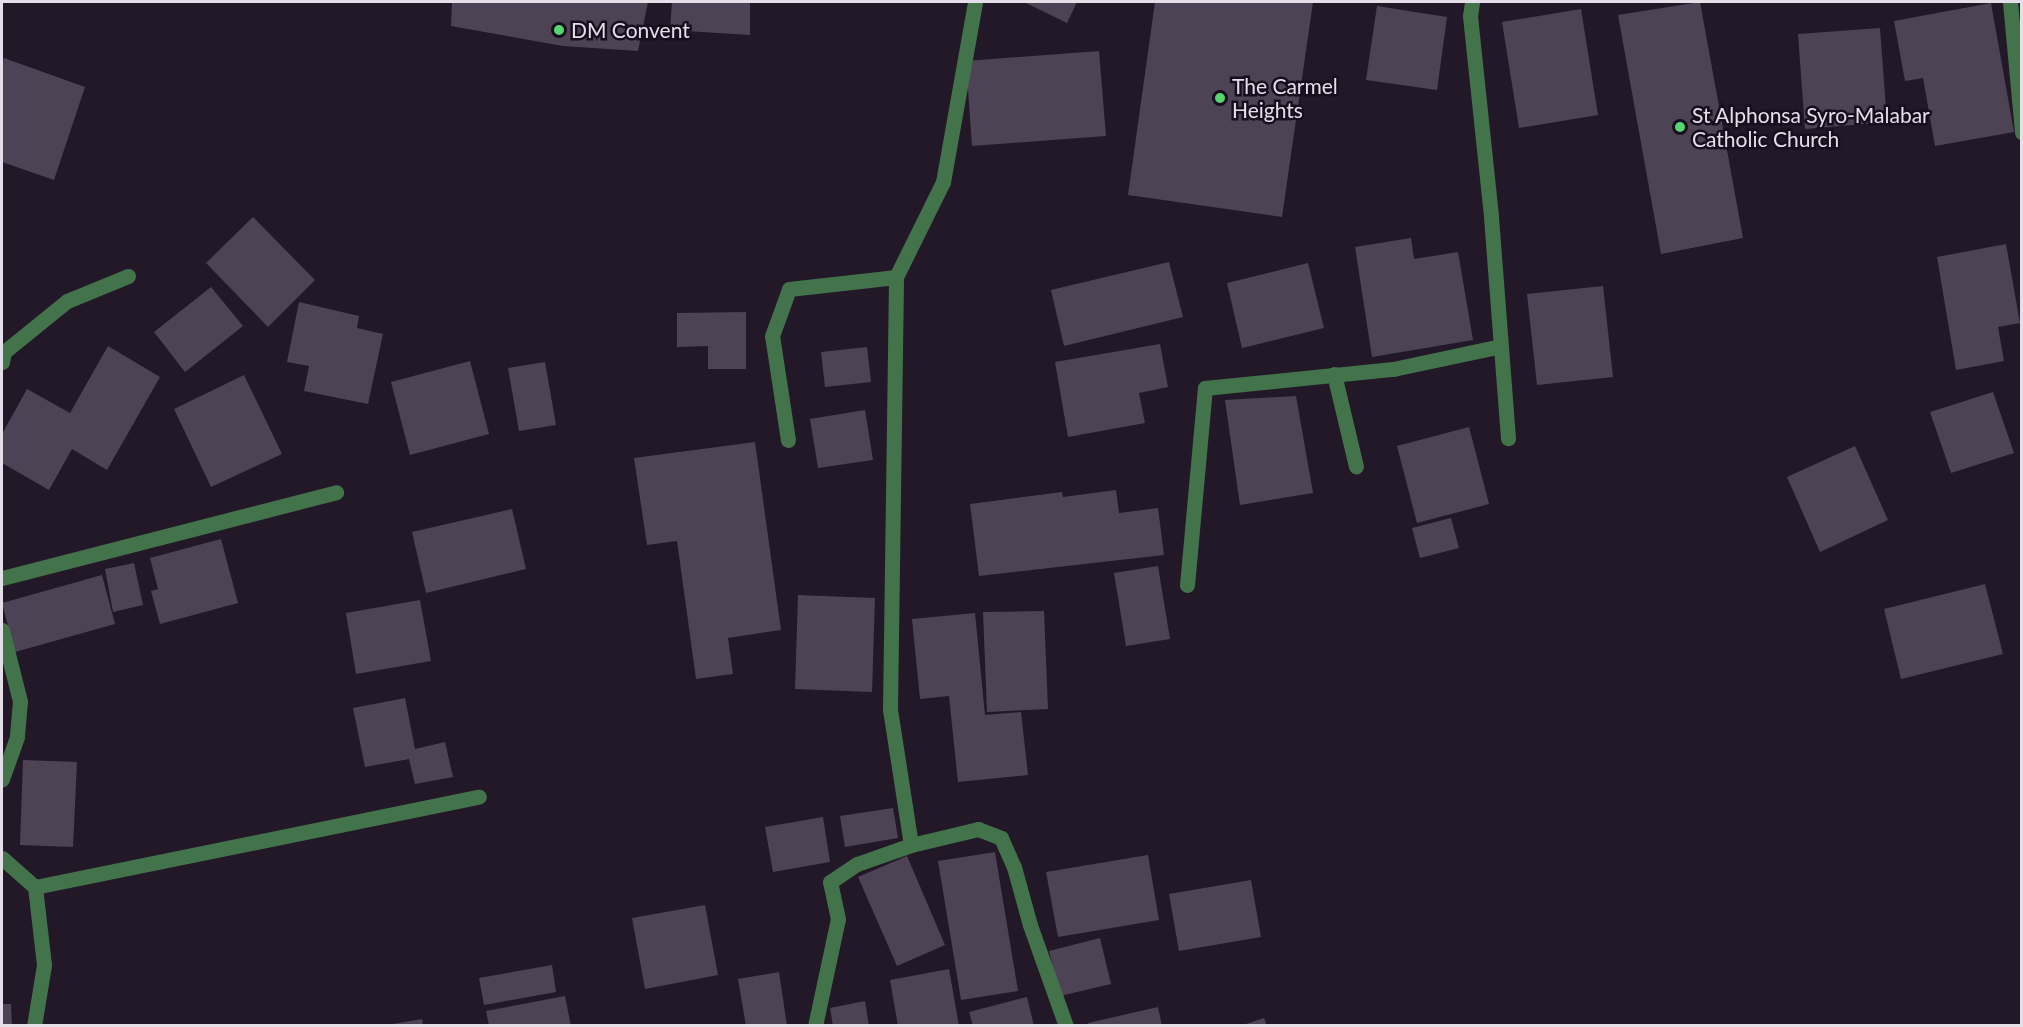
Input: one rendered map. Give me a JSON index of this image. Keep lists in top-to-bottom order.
{
  "places": ["DM Convent", "The Carmel Heights", "St Alphonsa Syro-Malabar Catholic Church"]
}
